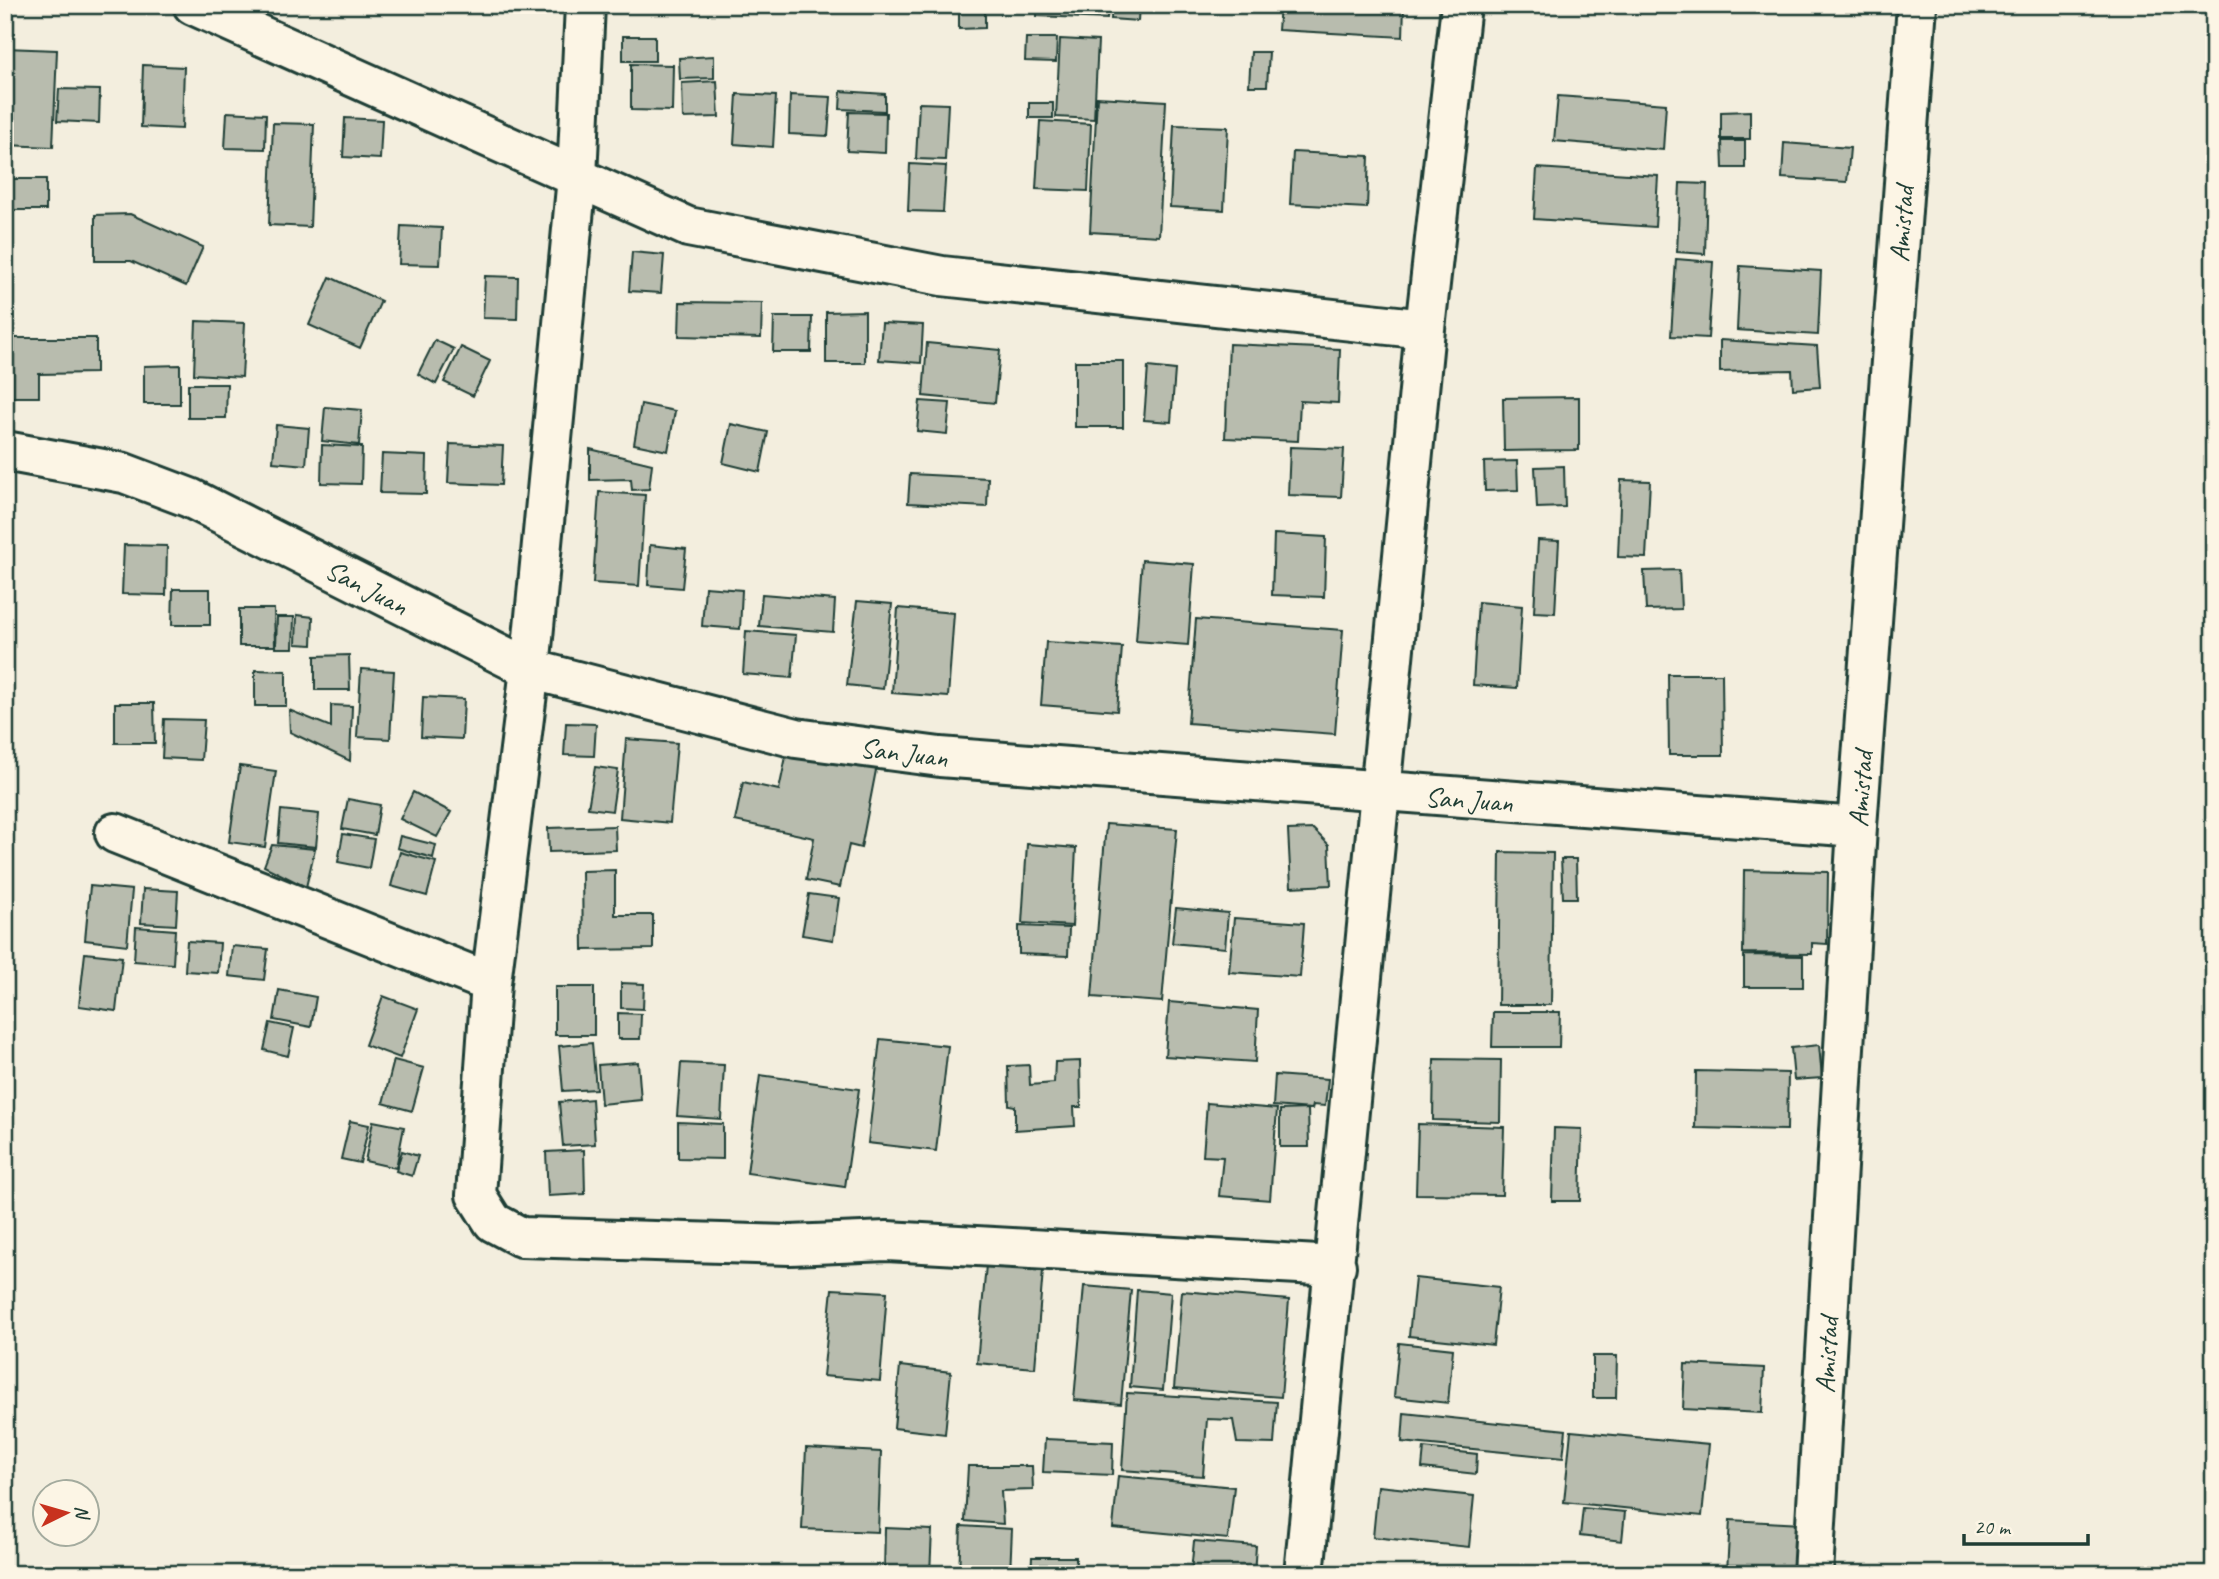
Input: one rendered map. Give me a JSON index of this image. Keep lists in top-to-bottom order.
{
  "streets": {
    "street": ["Amistad", "San Juan"]
  },
  "crossings": [
    ["Amistad", "San Juan"]
  ],
  "scale_bar": "20 m",
  "north": "right"
}
